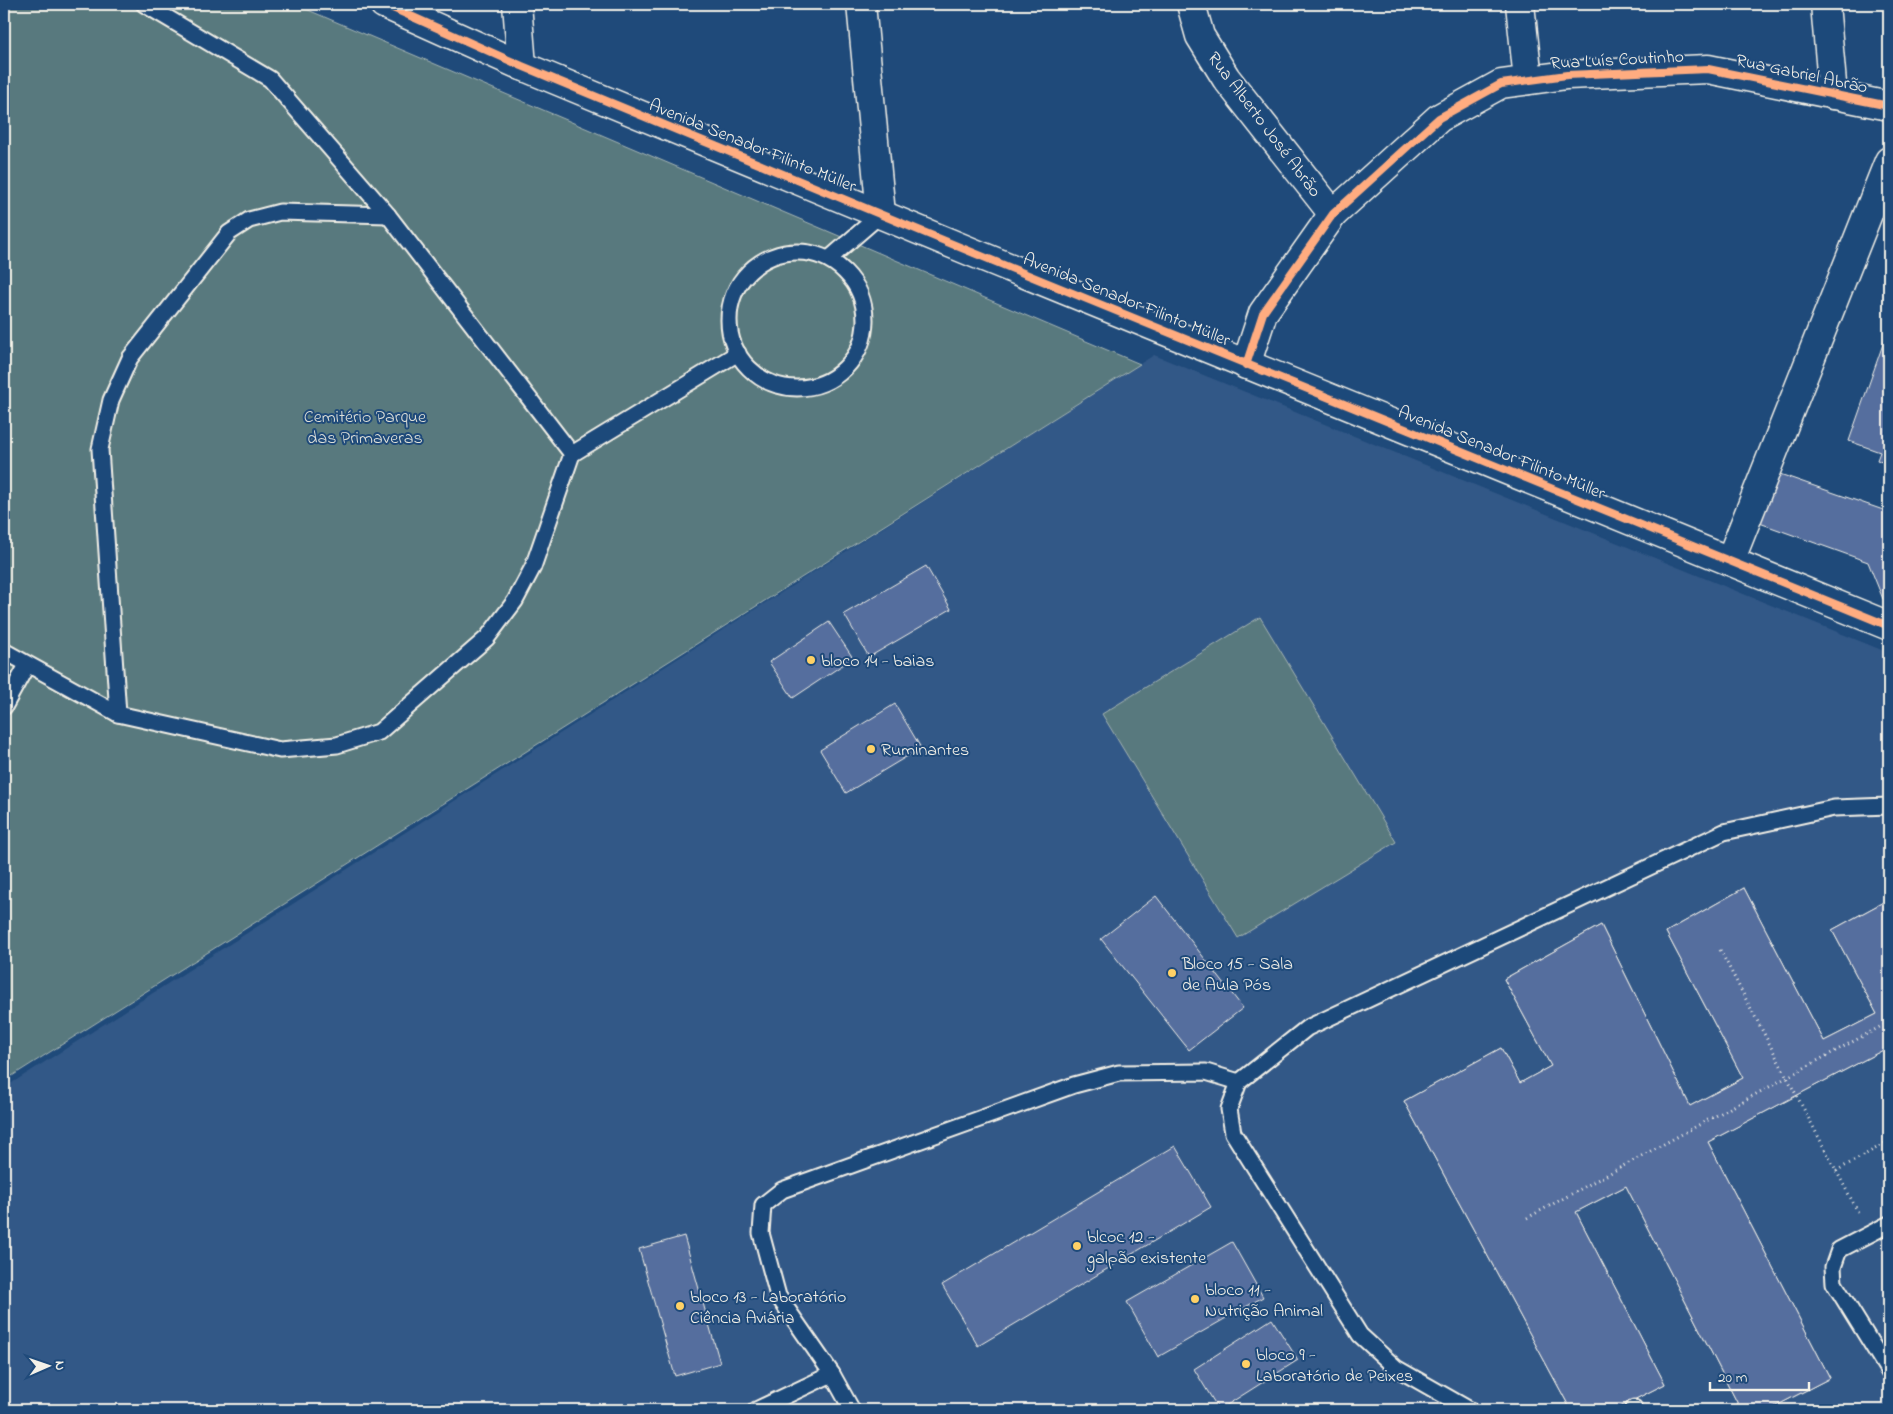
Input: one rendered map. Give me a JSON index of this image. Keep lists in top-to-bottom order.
{
  "streets": {
    "street": [
      "Rua Luís Coutinho",
      "Rua Gabriel Abrão",
      "Rua Alberto José Abrão",
      "Avenida Senador Filinto Müller"
    ]
  },
  "crossings": [
    ["Rua Luís Coutinho", "Rua Gabriel Abrão"],
    ["Rua Luís Coutinho", "Rua Alberto José Abrão"]
  ],
  "parks": ["Cemitério Parque das Primaveras"],
  "places": [
    "bloco 14 - baias",
    "Ruminantes",
    "Bloco 15 - Sala de Aula Pós",
    "blcoc 12 - galpão existente",
    "bloco 11 - Nutrição Animal",
    "bloco 13 - Laboratório Ciência Aviária",
    "bloco 9 - Laboratório de Peixes"
  ],
  "scale_bar": "20 m",
  "north": "right"
}
